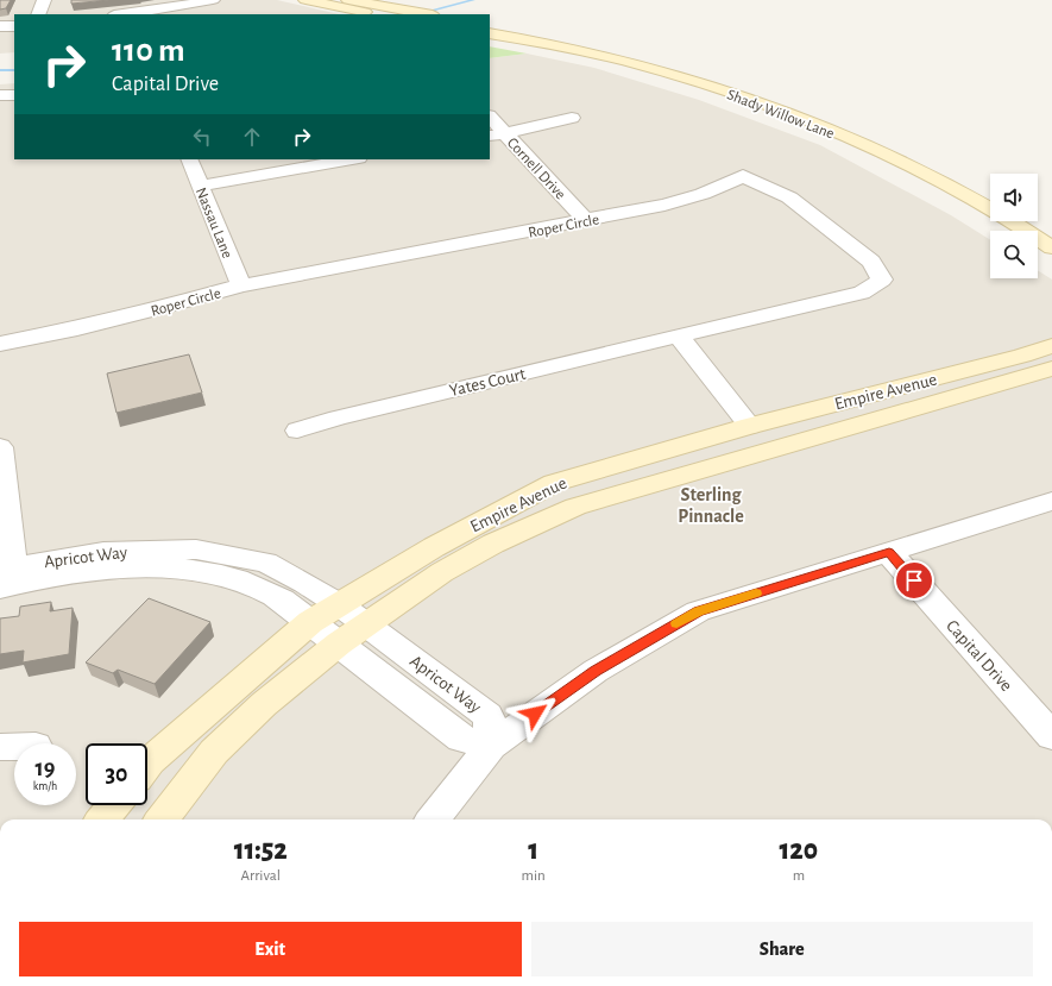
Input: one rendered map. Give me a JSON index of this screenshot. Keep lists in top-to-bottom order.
{
  "streets": {
    "main road": ["Shady Willow Lane", "Empire Avenue"],
    "street": [
      "Cornell Drive",
      "Nassau Lane",
      "Roper Circle",
      "Yates Court",
      "Apricot Way",
      "Capital Drive"
    ]
  },
  "crossings": [
    ["Cornell Drive", "Roper Circle"],
    ["Nassau Lane", "Roper Circle"],
    ["Roper Circle", "Yates Court"],
    ["Empire Avenue", "Apricot Way"]
  ],
  "districts": ["Sterling Pinnacle"],
  "page": {
    "turn": ["110 m", "Capital Drive"],
    "speed": "19 km/h",
    "limit": "30",
    "eta": [
      "11:52",
      "Arrival",
      "1",
      "min",
      "120",
      "m"
    ],
    "buttons": ["Exit", "Share"]
  }
}
